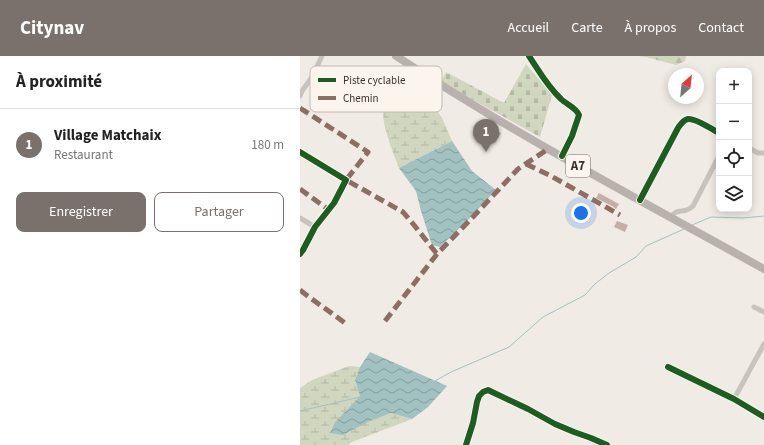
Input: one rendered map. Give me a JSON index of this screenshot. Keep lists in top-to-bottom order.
{
  "streets": {
    "main road": ["A7"]
  },
  "legend": ["Piste cyclable", "Chemin"],
  "north": "top right",
  "page": {
    "header": "Citynav",
    "nav": [
      "Accueil",
      "Carte",
      "À propos",
      "Contact"
    ],
    "heading": "À proximité",
    "map_buttons": ["+", "−"],
    "list": [
      {
        "mark": "1",
        "name": "Village Matchaix",
        "note": "Restaurant",
        "value": "180 m"
      }
    ],
    "pins": "1",
    "buttons": ["Enregistrer", "Partager"]
  }
}
